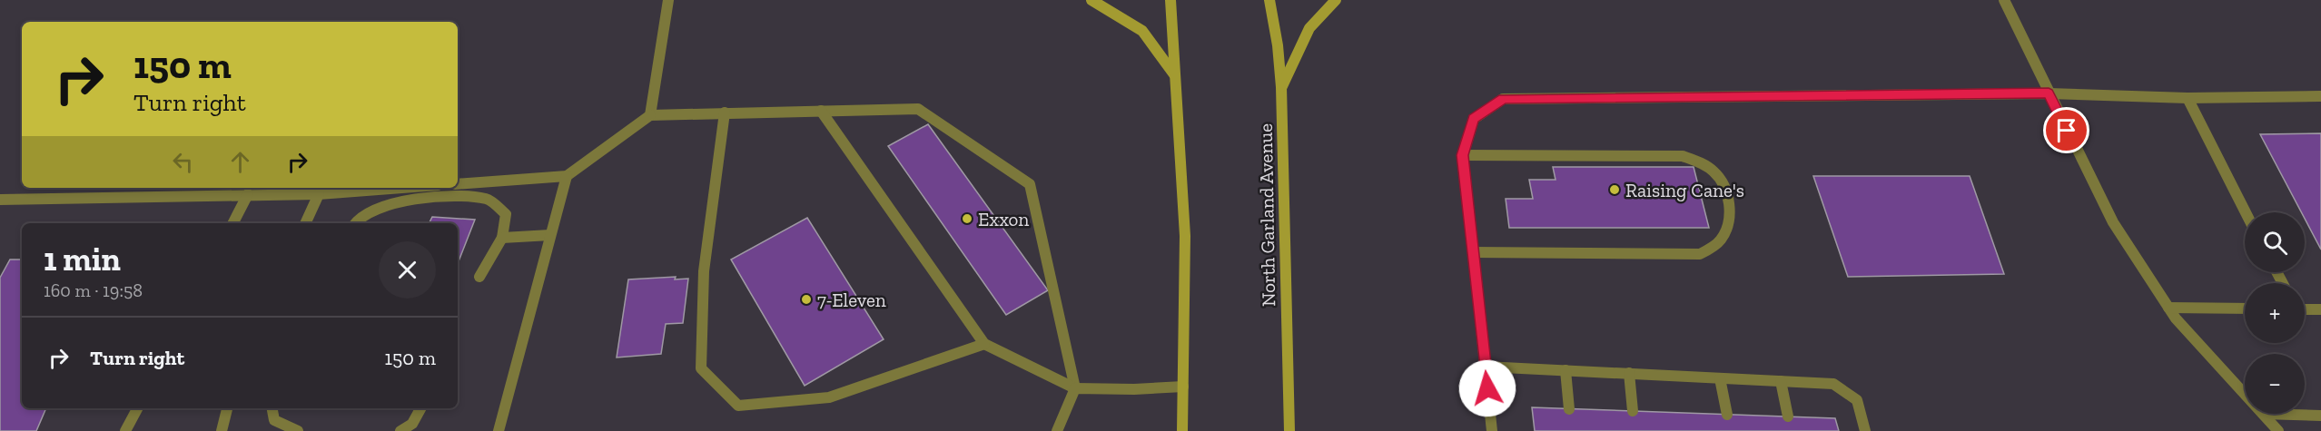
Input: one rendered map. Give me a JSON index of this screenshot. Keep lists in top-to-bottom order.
{
  "streets": {
    "main road": ["North Garland Avenue"]
  },
  "places": ["Raising Cane's", "Exxon", "7-Eleven"],
  "page": {
    "turn": ["150 m", "Turn right"],
    "map_buttons": ["+", "−"],
    "heading": ["1 min", "160 m · 19:58"],
    "list": [
      {
        "name": "Turn right",
        "value": "150 m"
      }
    ]
  }
}
